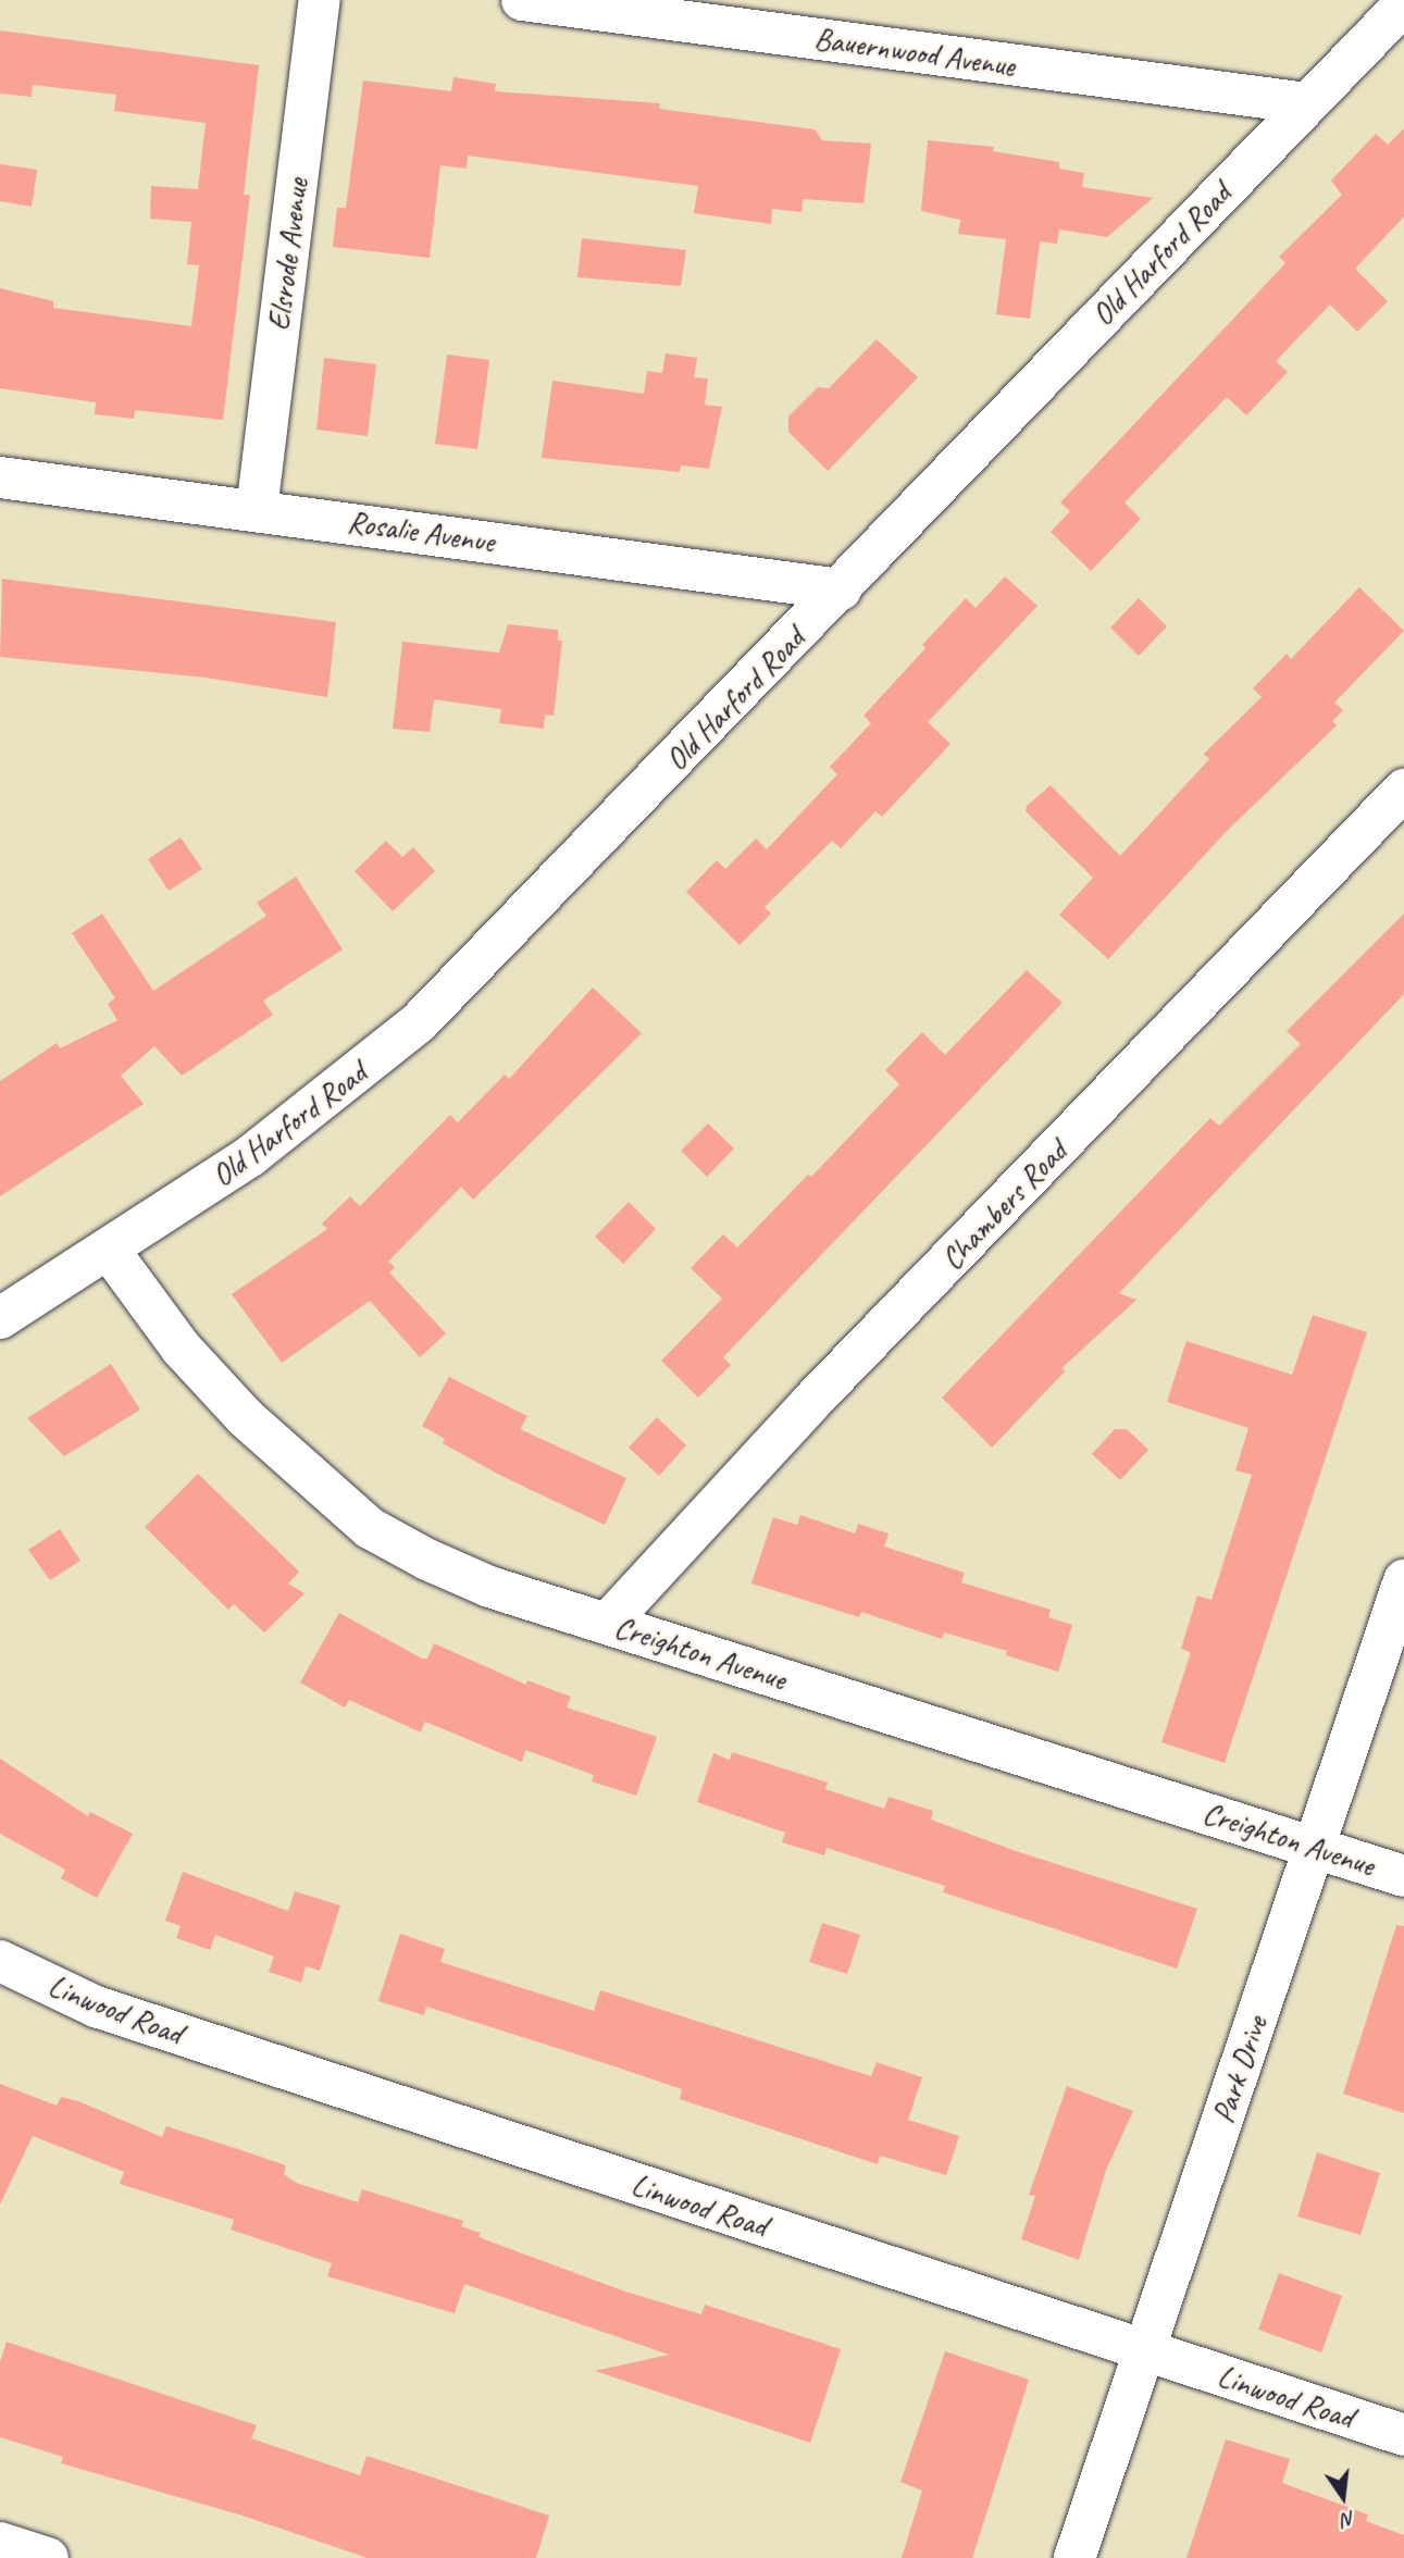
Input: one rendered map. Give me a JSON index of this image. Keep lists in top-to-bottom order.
{
  "streets": {
    "street": [
      "Bauernwood Avenue",
      "Elsrode Avenue",
      "Old Harford Road",
      "Rosalie Avenue",
      "Chambers Road",
      "Creighton Avenue",
      "Linwood Road",
      "Park Drive"
    ]
  },
  "crossings": [
    ["Bauernwood Avenue", "Old Harford Road"],
    ["Elsrode Avenue", "Rosalie Avenue"],
    ["Old Harford Road", "Rosalie Avenue"],
    ["Old Harford Road", "Creighton Avenue"],
    ["Chambers Road", "Creighton Avenue"],
    ["Creighton Avenue", "Park Drive"],
    ["Linwood Road", "Park Drive"]
  ],
  "north": "bottom"
}
